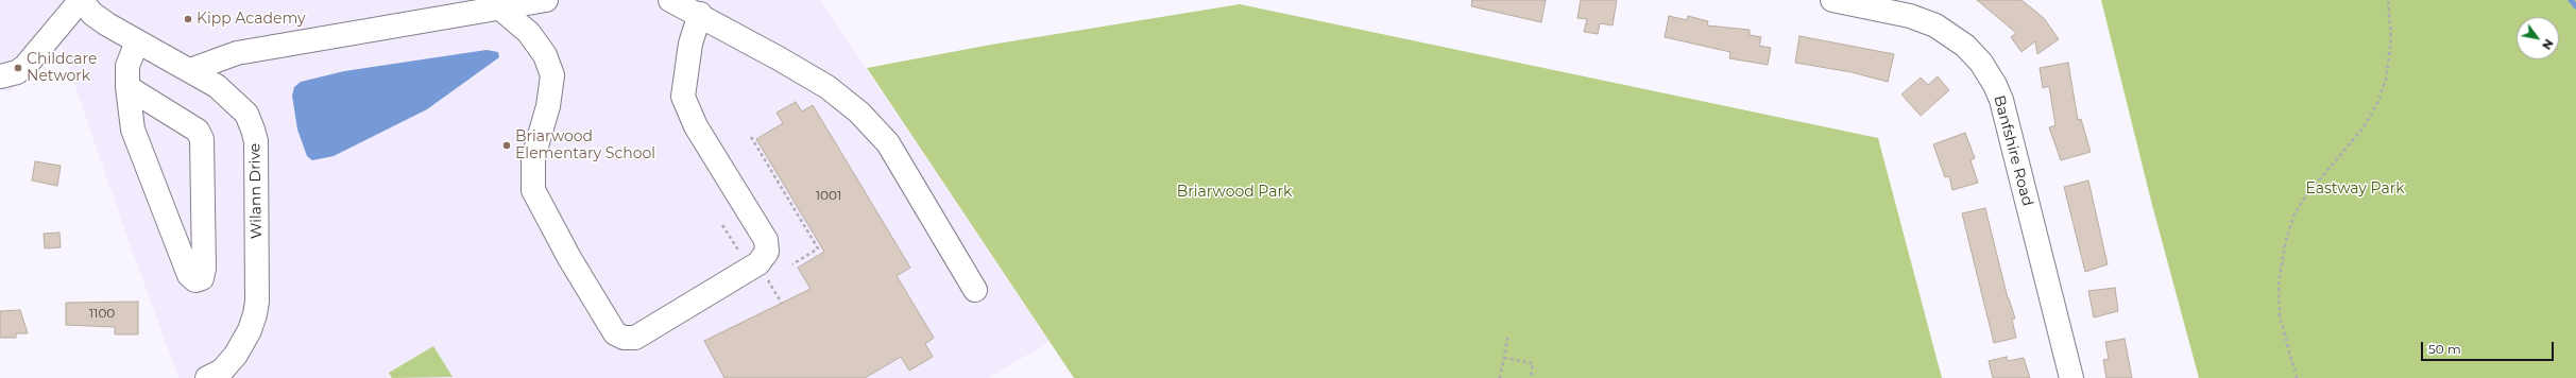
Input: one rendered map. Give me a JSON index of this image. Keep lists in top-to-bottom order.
{
  "streets": {
    "street": ["Banfshire Road", "Wilann Drive"]
  },
  "parks": ["Eastway Park", "Briarwood Park"],
  "places": ["Kipp Academy", "Childcare Network", "Briarwood Elementary School"],
  "house_numbers": ["1001", "1100"],
  "scale_bar": "50 m",
  "north": "bottom right"
}
